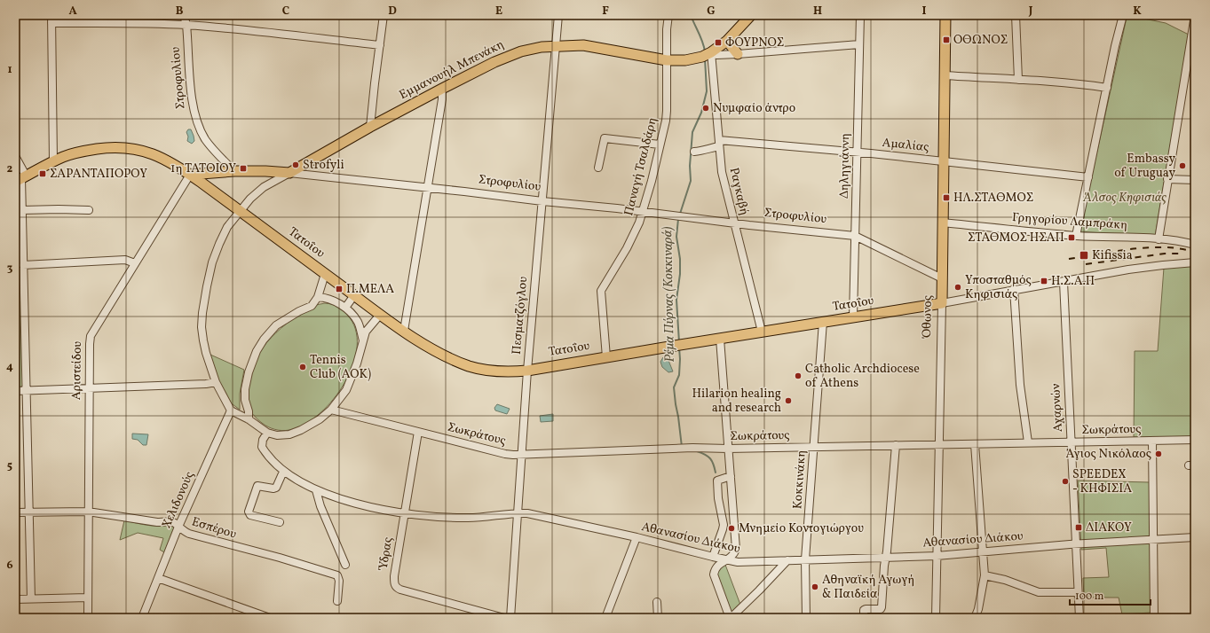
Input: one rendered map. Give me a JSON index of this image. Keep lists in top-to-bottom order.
{
  "streets": {
    "main road": [
      "Εμμανουήλ Μπενάκη",
      "Στροφυλίου",
      "Τατοΐου",
      "Όθωνος"
    ],
    "street": [
      "Αμαλίας",
      "Δηληγιάννη",
      "Παναγή Τσαλδάρη",
      "Ραγκαβή",
      "Γρηγορίου Λαμπράκη",
      "Πεσματζόγλου",
      "Αριστείδου",
      "Αχαρνών",
      "Σωκράτους",
      "Κοκκινάκη",
      "Χελιδονούς",
      "Εσπέρου",
      "Αθανασίου Διάκου",
      "Ύδρας"
    ]
  },
  "crossings": [
    ["Εμμανουήλ Μπενάκη", "Στροφυλίου"],
    ["Εμμανουήλ Μπενάκη", "Παναγή Τσαλδάρη"],
    ["Εμμανουήλ Μπενάκη", "Ραγκαβή"],
    ["Εμμανουήλ Μπενάκη", "Τατοΐου"],
    ["Εμμανουήλ Μπενάκη", "Πεσματζόγλου"],
    ["Εμμανουήλ Μπενάκη", "Χελιδονούς"],
    ["Στροφυλίου", "Δηληγιάννη"],
    ["Στροφυλίου", "Παναγή Τσαλδάρη"],
    ["Στροφυλίου", "Ραγκαβή"],
    ["Στροφυλίου", "Πεσματζόγλου"],
    ["Στροφυλίου", "Όθωνος"],
    ["Αμαλίας", "Δηληγιάννη"],
    ["Αμαλίας", "Ραγκαβή"],
    ["Αμαλίας", "Όθωνος"],
    ["Δηληγιάννη", "Τατοΐου"],
    ["Παναγή Τσαλδάρη", "Τατοΐου"],
    ["Ραγκαβή", "Τατοΐου"],
    ["Γρηγορίου Λαμπράκη", "Όθωνος"],
    ["Τατοΐου", "Πεσματζόγλου"],
    ["Τατοΐου", "Όθωνος"],
    ["Τατοΐου", "Αριστείδου"],
    ["Τατοΐου", "Αχαρνών"],
    ["Τατοΐου", "Κοκκινάκη"],
    ["Πεσματζόγλου", "Σωκράτους"],
    ["Πεσματζόγλου", "Αθανασίου Διάκου"],
    ["Όθωνος", "Σωκράτους"],
    ["Όθωνος", "Αθανασίου Διάκου"],
    ["Αριστείδου", "Εσπέρου"],
    ["Αχαρνών", "Σωκράτους"],
    ["Αχαρνών", "Αθανασίου Διάκου"],
    ["Σωκράτους", "Κοκκινάκη"],
    ["Σωκράτους", "Αθανασίου Διάκου"],
    ["Σωκράτους", "Ύδρας"],
    ["Κοκκινάκη", "Αθανασίου Διάκου"],
    ["Χελιδονούς", "Εσπέρου"],
    ["Αθανασίου Διάκου", "Ύδρας"]
  ],
  "water": ["Ρέμα Πύρνας (Κοκκιναρά)"],
  "parks": ["Άλσος Κηφισιάς"],
  "places": {
    "transit": [
      "ΟΘΩΝΟΣ",
      "ΦΟΥΡΝΟΣ",
      "1η ΤΑΤΟΙΟΥ",
      "ΣΑΡΑΝΤΑΠΟΡΟΥ",
      "ΗΛ.ΣΤΑΘΜΟΣ",
      "ΣΤΑΘΜΟΣ ΗΣΑΠ",
      "Kifissia",
      "Η.Σ.Α.Π",
      "Π.ΜΕΛΑ",
      "ΔΙΑΚΟΥ"
    ],
    "other": [
      "Νυμφαίο άντρο",
      "Strofyli",
      "Embassy of Uruguay",
      "Υποσταθμός Κηφισιάς",
      "Tennis Club (AOK)",
      "Catholic Archdiocese of Athens",
      "Hilarion healing and research",
      "Άγιος Νικόλαος",
      "SPEEDEX - ΚΗΦΙΣΙΑ",
      "Μνημείο Κοντογιώργου",
      "Αθηναϊκή Αγωγή & Παιδεία"
    ]
  },
  "scale_bar": "100 m",
  "grid": {
    "columns": [
      "A",
      "B",
      "C",
      "D",
      "E",
      "F",
      "G",
      "H",
      "I",
      "J",
      "K"
    ],
    "rows": [
      "1",
      "2",
      "3",
      "4",
      "5",
      "6"
    ]
  }
}
